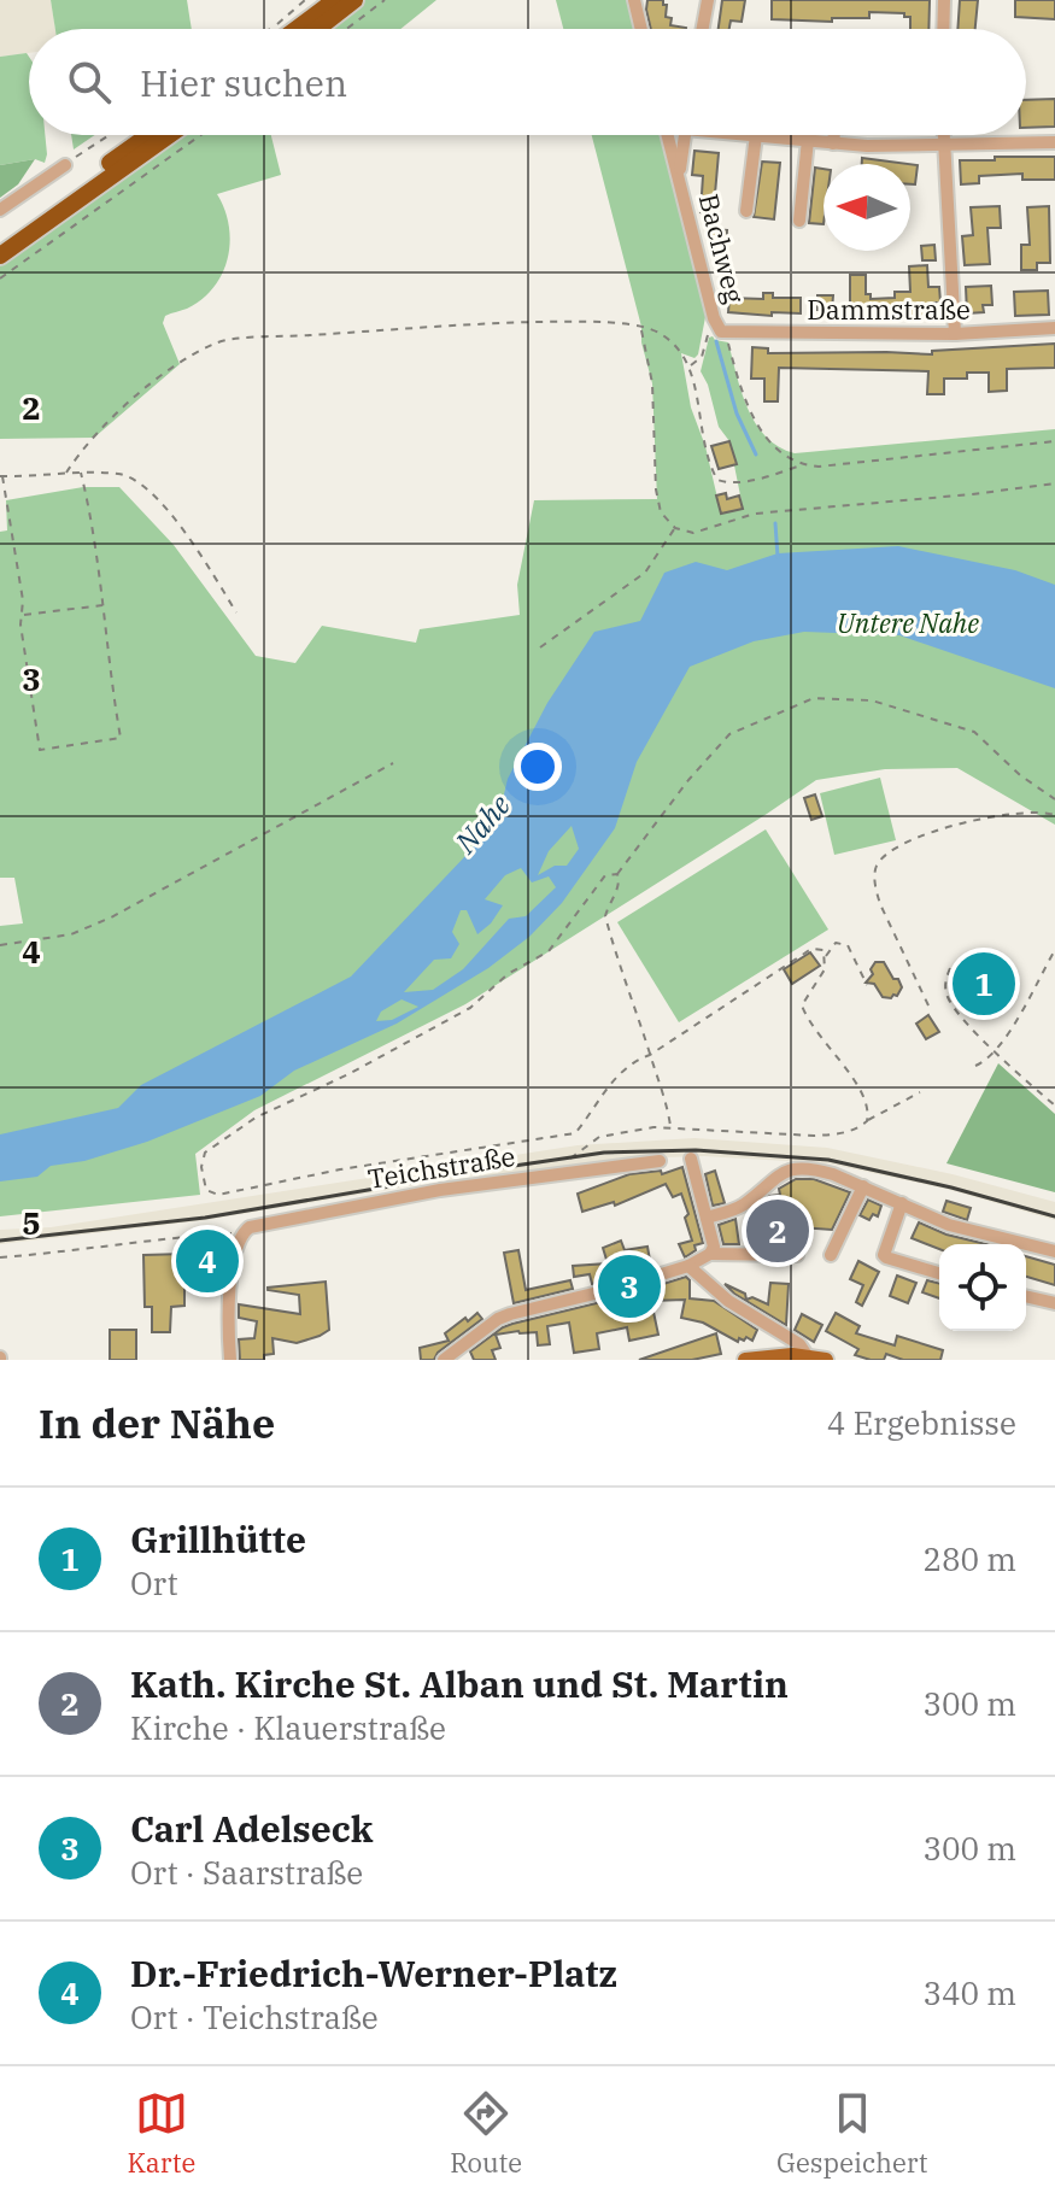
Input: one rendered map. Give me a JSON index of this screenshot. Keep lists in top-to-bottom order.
{
  "streets": {
    "street": ["Bachweg", "Dammstraße", "Teichstraße"]
  },
  "crossings": [
    ["Bachweg", "Dammstraße"]
  ],
  "water": ["Nahe"],
  "parks": ["Untere Nahe"],
  "north": "left",
  "page": {
    "search": "Hier suchen",
    "pins": [
      "1",
      "2",
      "4",
      "3"
    ],
    "heading": ["In der Nähe", "4 Ergebnisse"],
    "list": [
      {
        "mark": "1",
        "name": "Grillhütte",
        "note": "Ort",
        "value": "280 m"
      },
      {
        "mark": "2",
        "name": "Kath. Kirche St. Alban und St. Martin",
        "note": "Kirche · Klauerstraße",
        "value": "300 m"
      },
      {
        "mark": "3",
        "name": "Carl Adelseck",
        "note": "Ort · Saarstraße",
        "value": "300 m"
      },
      {
        "mark": "4",
        "name": "Dr.-Friedrich-Werner-Platz",
        "note": "Ort · Teichstraße",
        "value": "340 m"
      }
    ],
    "nav": ["Karte", "Route", "Gespeichert"]
  },
  "grid": {
    "rows": [
      "2",
      "3",
      "4",
      "5"
    ]
  }
}
